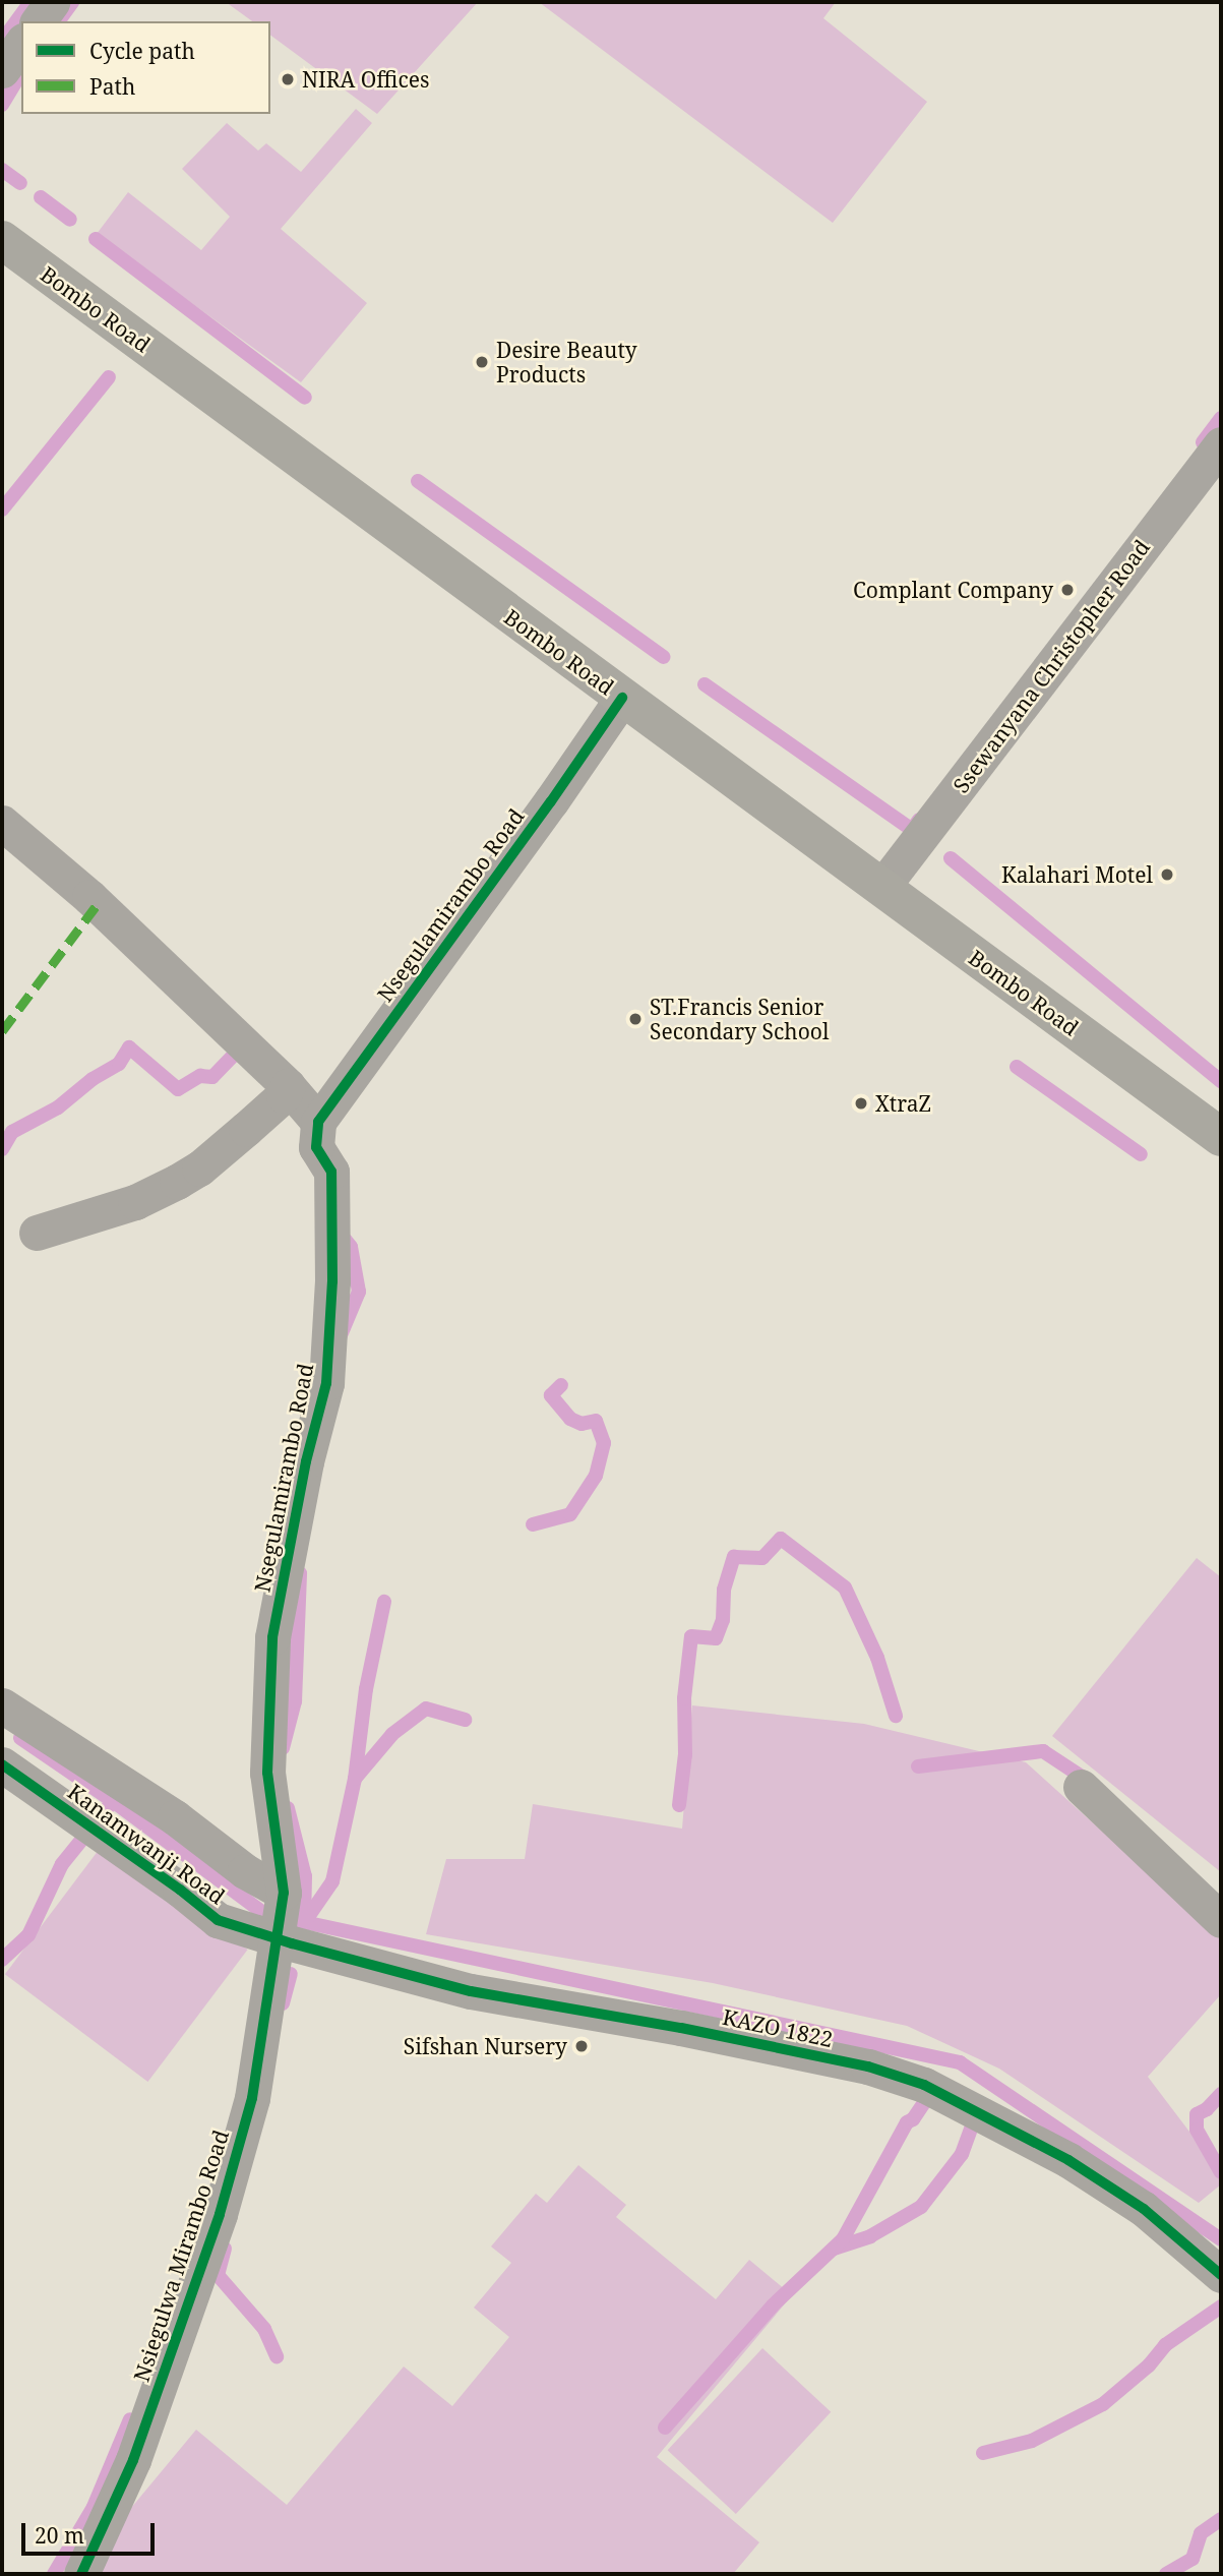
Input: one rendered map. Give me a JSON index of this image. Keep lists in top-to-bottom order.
{
  "streets": {
    "main road": ["Bombo Road"],
    "street": [
      "Ssewanyana Christopher Road",
      "Nsegulamirambo Road",
      "Kanamwanji Road",
      "KAZO 1822",
      "Nsiegulwa Mirambo Road"
    ]
  },
  "crossings": [
    ["Bombo Road", "Ssewanyana Christopher Road"],
    ["Bombo Road", "Nsegulamirambo Road"],
    ["Nsegulamirambo Road", "Kanamwanji Road"],
    ["Nsegulamirambo Road", "KAZO 1822"],
    ["Nsegulamirambo Road", "Nsiegulwa Mirambo Road"],
    ["Kanamwanji Road", "KAZO 1822"],
    ["Kanamwanji Road", "Nsiegulwa Mirambo Road"],
    ["KAZO 1822", "Nsiegulwa Mirambo Road"]
  ],
  "places": [
    "NIRA Offices",
    "Desire Beauty Products",
    "Complant Company",
    "Kalahari Motel",
    "ST.Francis Senior Secondary School",
    "XtraZ",
    "Sifshan Nursery"
  ],
  "legend": ["Cycle path", "Path"],
  "scale_bar": "20 m"
}
